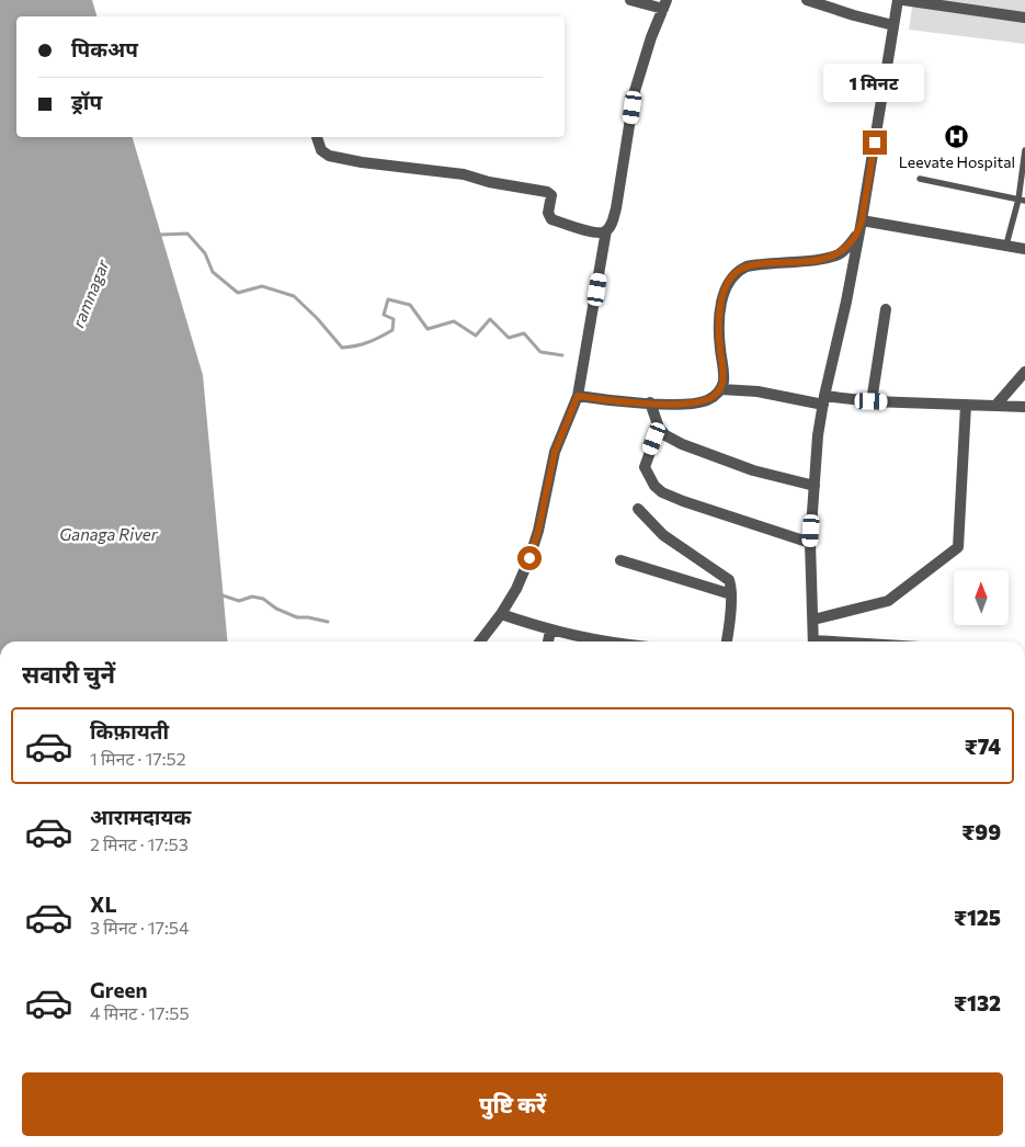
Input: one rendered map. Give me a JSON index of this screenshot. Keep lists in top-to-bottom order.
{
  "water": ["ramnagar", "Ganaga River"],
  "places": {
    "hospital": ["Leevate Hospital"]
  },
  "north": "top",
  "page": {
    "banner": ["पिकअप", "ड्रॉप"],
    "bubble": "1 मिनट",
    "heading": "सवारी चुनें",
    "list": [
      {
        "name": "किफ़ायती",
        "note": "1 मिनट · 17:52",
        "value": "₹74"
      },
      {
        "name": "आरामदायक",
        "note": "2 मिनट · 17:53",
        "value": "₹99"
      },
      {
        "name": "XL",
        "note": "3 मिनट · 17:54",
        "value": "₹125"
      },
      {
        "name": "Green",
        "note": "4 मिनट · 17:55",
        "value": "₹132"
      }
    ],
    "buttons": "पुष्टि करें"
  }
}
